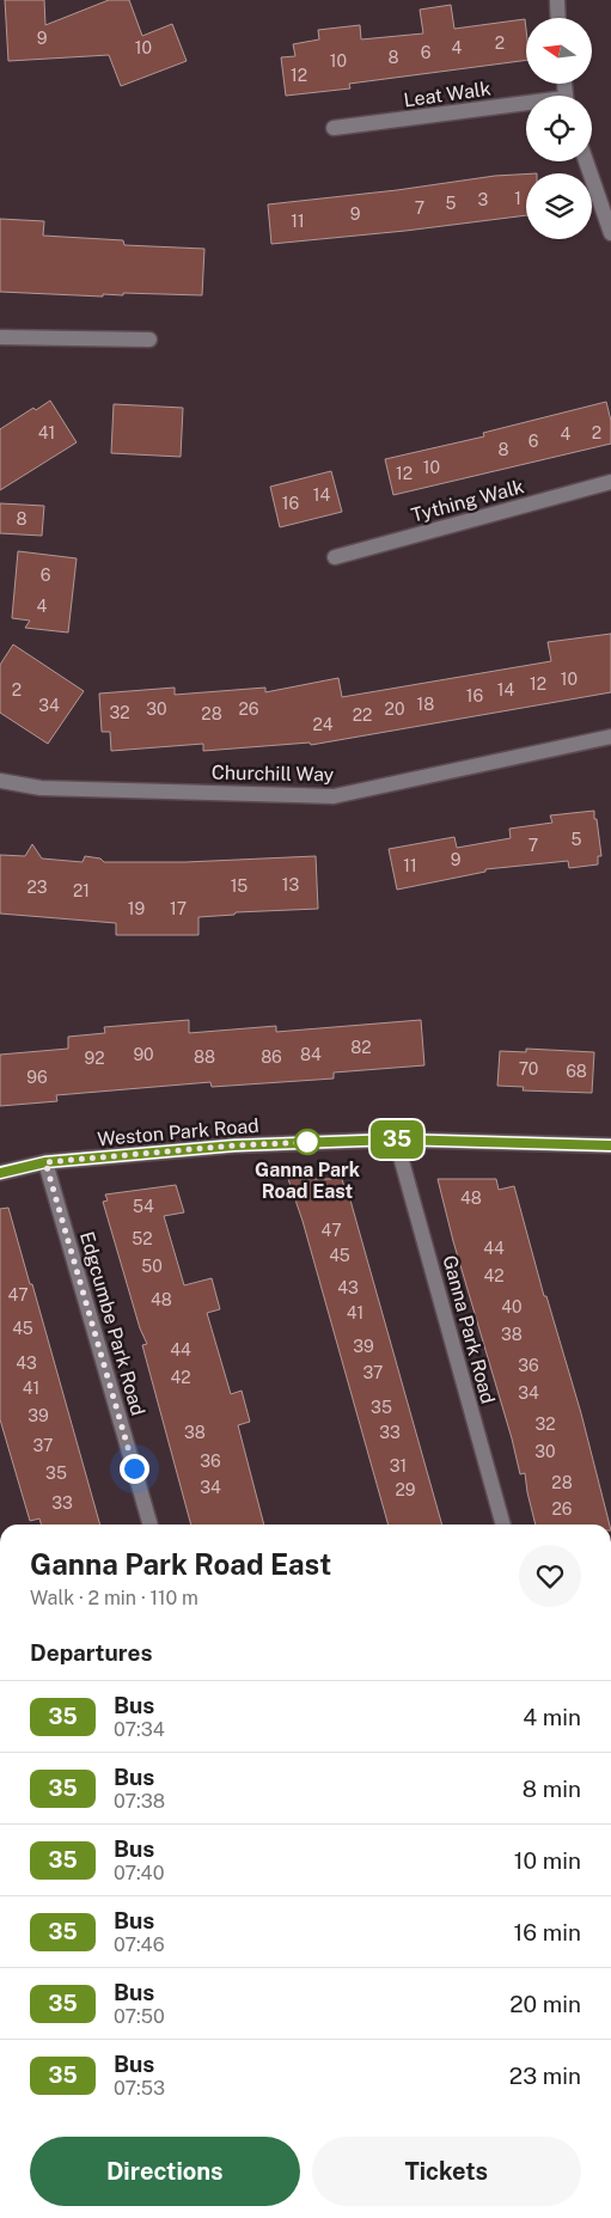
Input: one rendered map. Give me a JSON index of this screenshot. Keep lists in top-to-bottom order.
{
  "streets": {
    "street": [
      "Leat Walk",
      "Tything Walk",
      "Churchill Way",
      "Weston Park Road",
      "Edgcumbe Park Road",
      "Ganna Park Road"
    ]
  },
  "crossings": [
    ["Weston Park Road", "Edgcumbe Park Road"],
    ["Weston Park Road", "Ganna Park Road"]
  ],
  "places": ["Ganna Park Road East"],
  "lines": ["bus line 35"],
  "house_numbers": [
    "9",
    "2",
    "10",
    "4",
    "6",
    "8",
    "10",
    "12",
    "1",
    "3",
    "5",
    "7",
    "9",
    "11",
    "41",
    "2",
    "4",
    "6",
    "8",
    "10",
    "12",
    "14",
    "16",
    "8",
    "6",
    "4",
    "10",
    "12",
    "2",
    "14",
    "16",
    "18",
    "34",
    "30",
    "26",
    "20",
    "32",
    "28",
    "22",
    "24",
    "5",
    "7",
    "9",
    "11",
    "13",
    "15",
    "23",
    "21",
    "19",
    "17",
    "82",
    "90",
    "84",
    "88",
    "86",
    "92",
    "70",
    "68",
    "96",
    "48",
    "54",
    "47",
    "52",
    "44",
    "45",
    "50",
    "42",
    "43",
    "47",
    "48",
    "40",
    "41",
    "45",
    "38",
    "39",
    "44",
    "43",
    "36",
    "37",
    "42",
    "41",
    "34",
    "35",
    "39",
    "32",
    "38",
    "33",
    "37",
    "30",
    "36",
    "31",
    "35",
    "28",
    "34",
    "29",
    "33",
    "26"
  ],
  "north": "left",
  "page": {
    "on_map": "35",
    "heading": [
      ["Ganna Park Road East", "Walk · 2 min · 110 m"],
      "Departures"
    ],
    "list": [
      {
        "mark": "35",
        "name": "Bus",
        "note": "07:34",
        "value": "4 min"
      },
      {
        "mark": "35",
        "name": "Bus",
        "note": "07:38",
        "value": "8 min"
      },
      {
        "mark": "35",
        "name": "Bus",
        "note": "07:40",
        "value": "10 min"
      },
      {
        "mark": "35",
        "name": "Bus",
        "note": "07:46",
        "value": "16 min"
      },
      {
        "mark": "35",
        "name": "Bus",
        "note": "07:50",
        "value": "20 min"
      },
      {
        "mark": "35",
        "name": "Bus",
        "note": "07:53",
        "value": "23 min"
      }
    ],
    "buttons": ["Directions", "Tickets"]
  }
}
